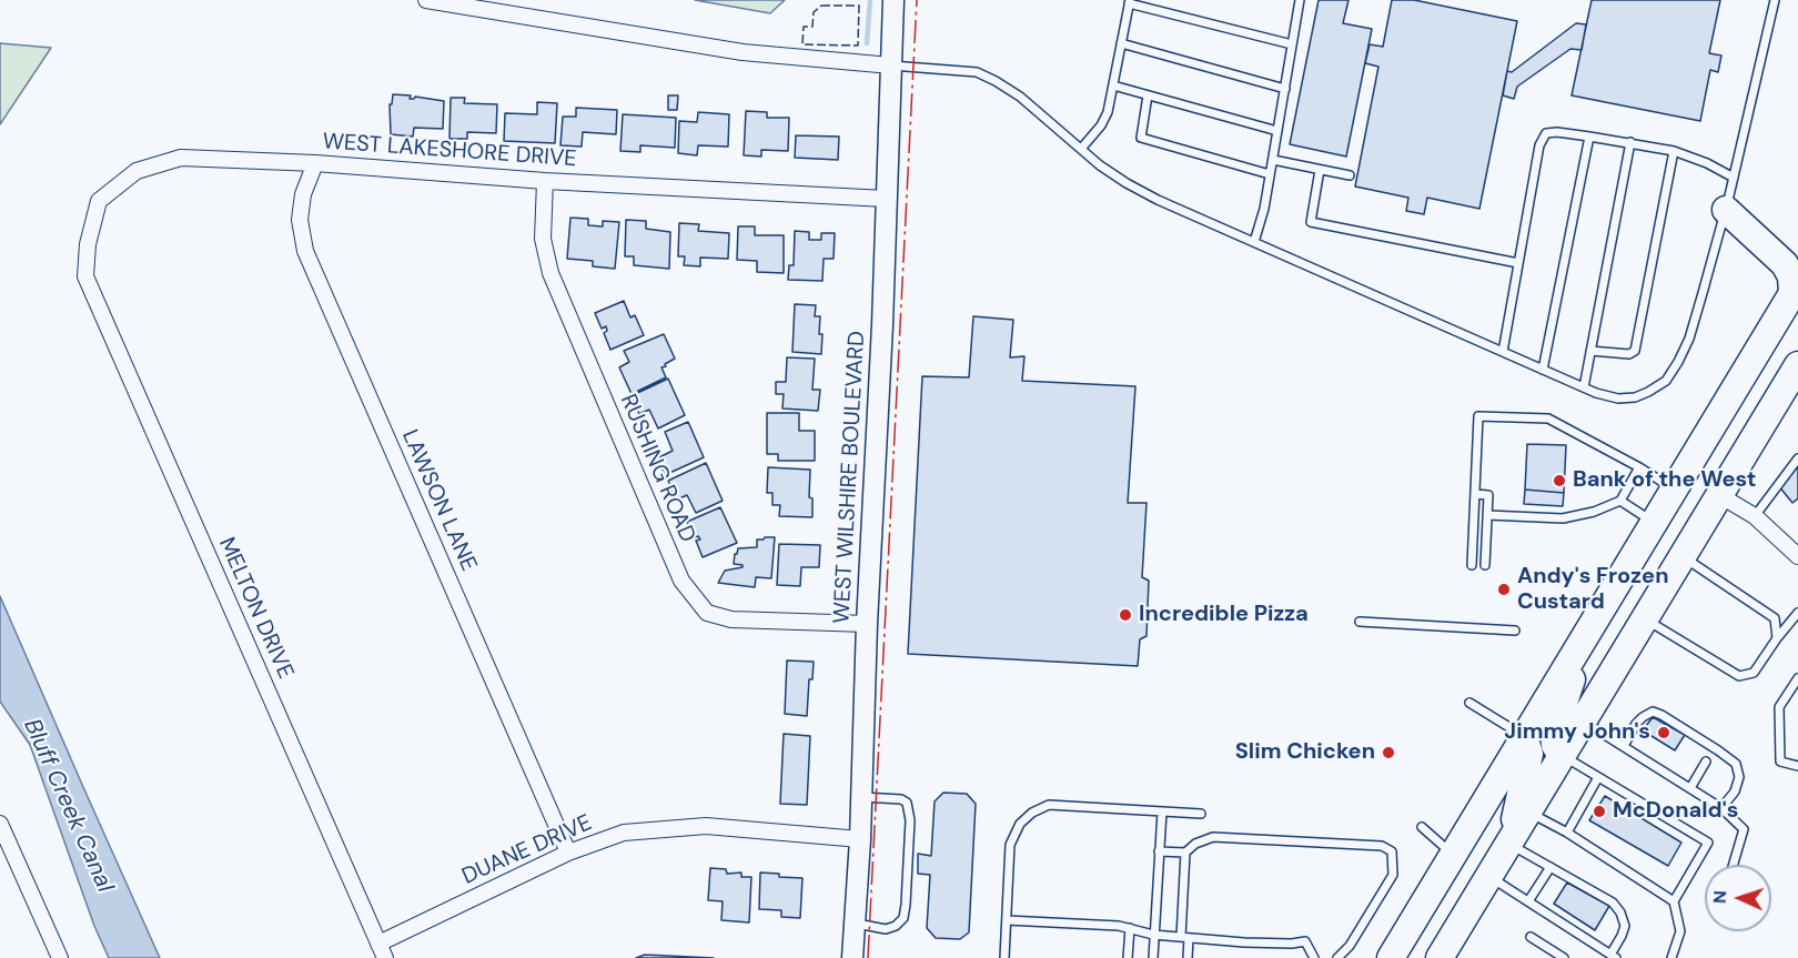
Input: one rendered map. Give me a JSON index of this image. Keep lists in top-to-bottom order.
{
  "streets": {
    "street": [
      "WEST LAKESHORE DRIVE",
      "RUSHING ROAD",
      "WEST WILSHIRE BOULEVARD",
      "LAWSON LANE",
      "MELTON DRIVE",
      "DUANE DRIVE"
    ]
  },
  "crossings": [
    ["WEST LAKESHORE DRIVE", "RUSHING ROAD"],
    ["WEST LAKESHORE DRIVE", "WEST WILSHIRE BOULEVARD"],
    ["WEST LAKESHORE DRIVE", "LAWSON LANE"],
    ["WEST LAKESHORE DRIVE", "MELTON DRIVE"],
    ["RUSHING ROAD", "WEST WILSHIRE BOULEVARD"],
    ["WEST WILSHIRE BOULEVARD", "DUANE DRIVE"],
    ["LAWSON LANE", "DUANE DRIVE"],
    ["MELTON DRIVE", "DUANE DRIVE"]
  ],
  "water": ["Bluff Creek Canal"],
  "places": [
    "Bank of the West",
    "Andy's Frozen Custard",
    "Incredible Pizza",
    "Jimmy John's",
    "Slim Chicken",
    "McDonald's"
  ],
  "north": "left"
}
